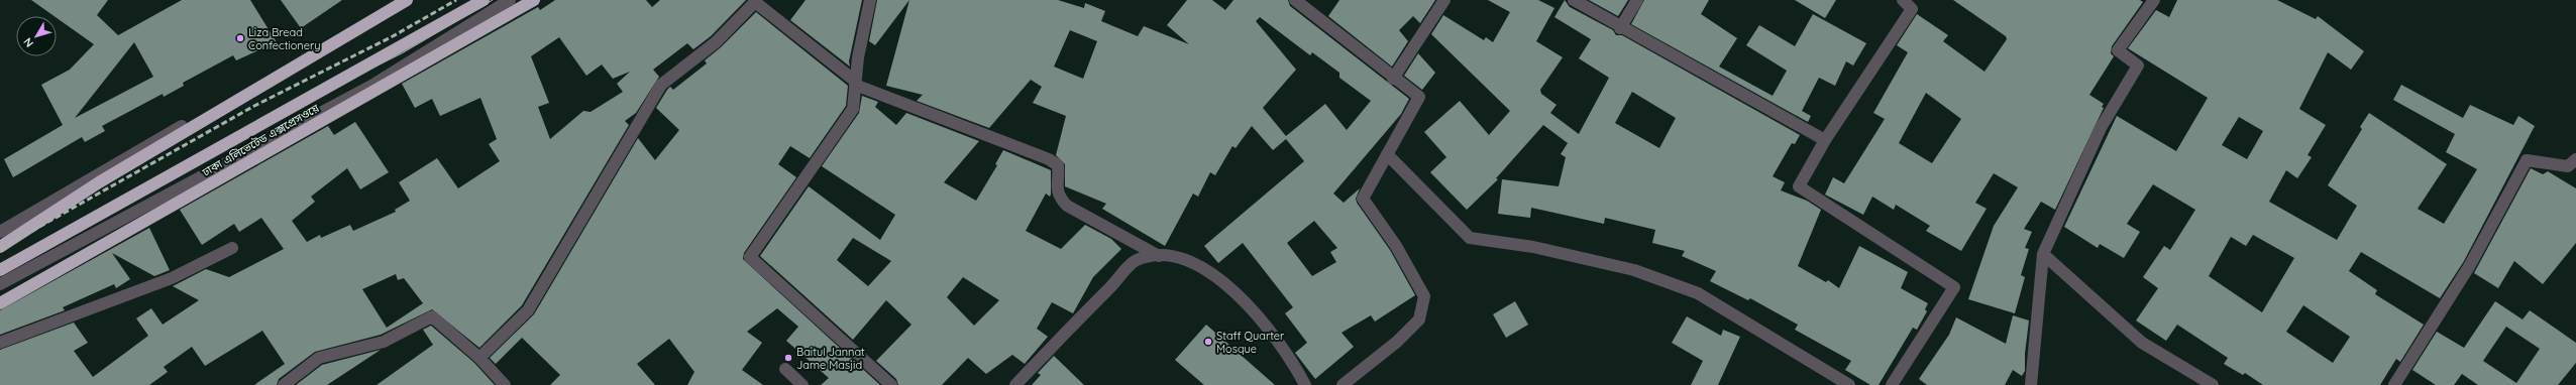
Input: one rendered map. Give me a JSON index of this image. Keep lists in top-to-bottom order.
{
  "streets": {
    "highway": ["ঢাকা এলিভেটেড এক্সপ্রেসওয়ে"]
  },
  "places": ["Liza Bread Confectionery", "Staff Quarter Mosque", "Baitul Jannat Jame Masjid"],
  "north": "bottom left"
}
